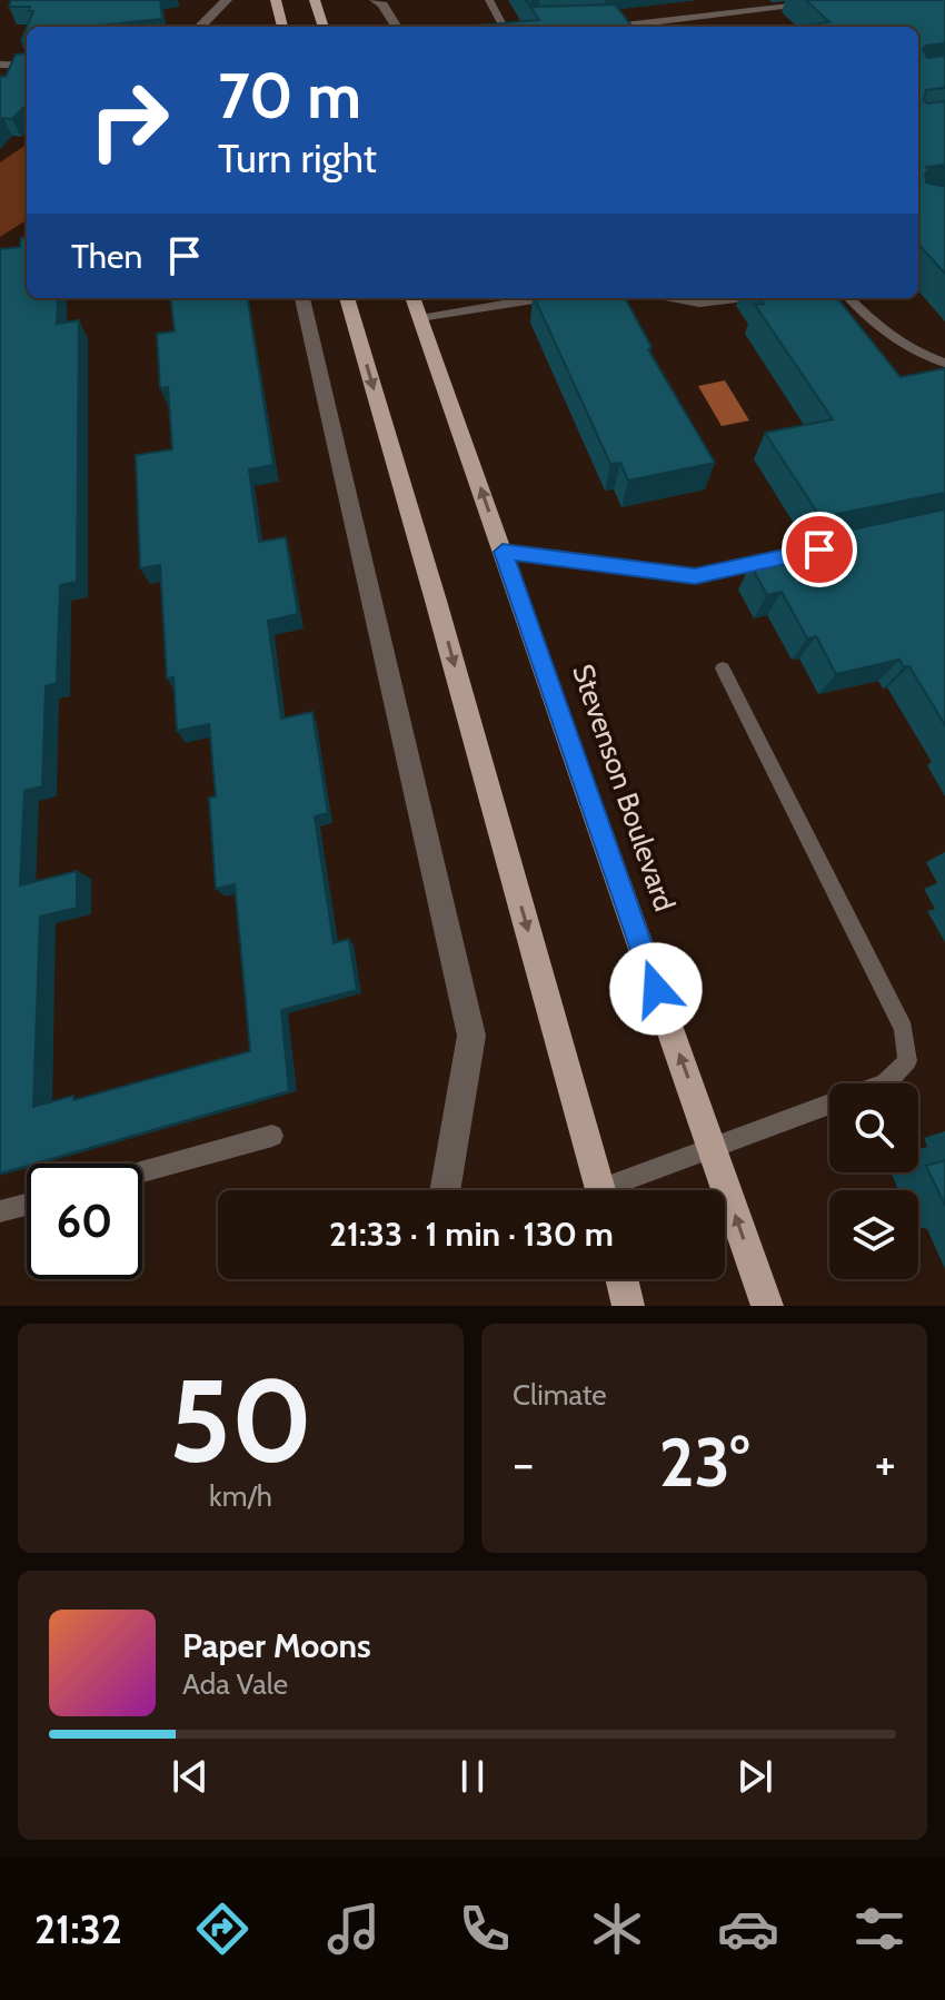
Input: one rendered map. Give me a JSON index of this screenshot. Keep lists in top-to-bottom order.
{
  "streets": {
    "main road": ["Stevenson Boulevard"]
  },
  "page": {
    "turn": ["70 m", "Turn right"],
    "then": "Then",
    "limit": "60",
    "trip": "21:33 · 1 min · 130 m",
    "tile": [
      ["50", "km/h"],
      "Climate"
    ],
    "heat": ["−", "23°", "+"],
    "song": ["Paper Moons", "Ada Vale"],
    "tabs": "21:32"
  }
}
